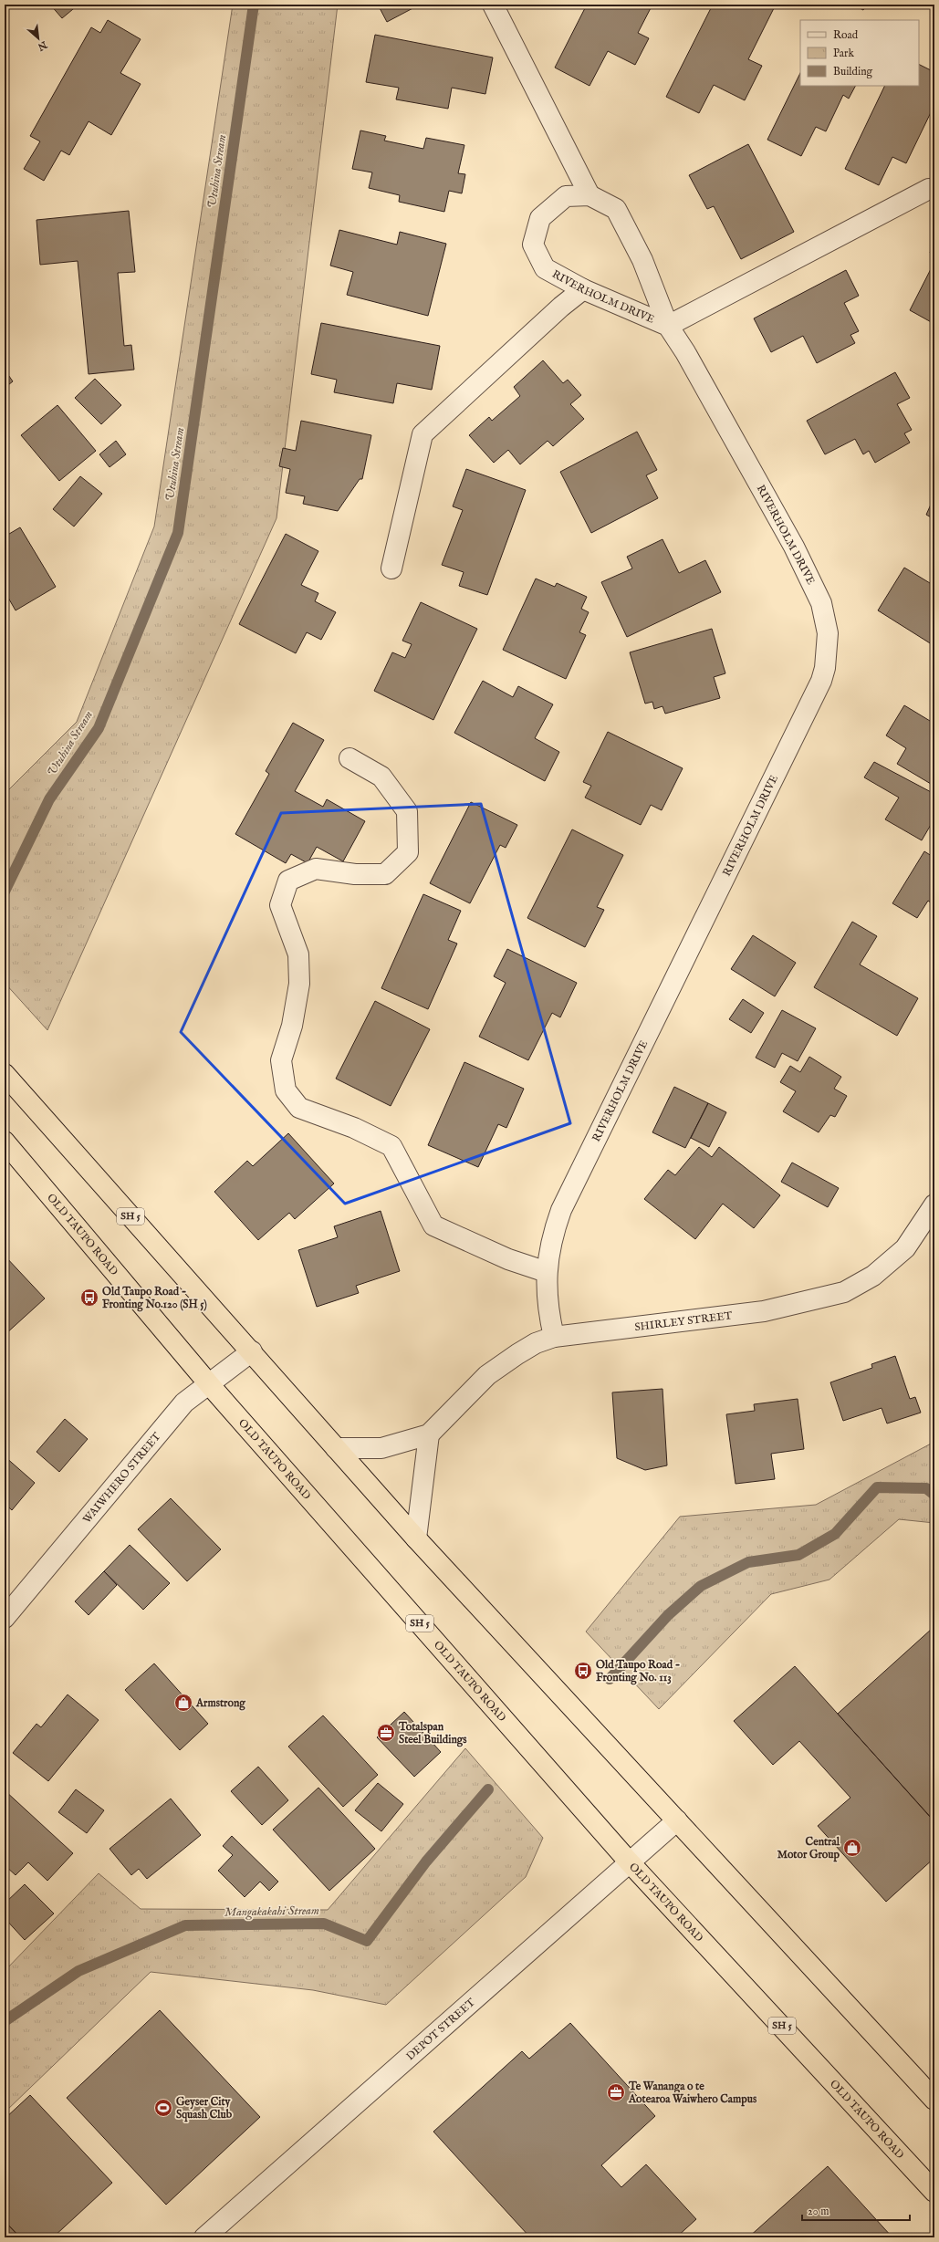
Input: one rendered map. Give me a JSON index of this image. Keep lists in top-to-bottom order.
{
  "streets": {
    "highway": ["SH 5", "OLD TAUPO ROAD"],
    "street": [
      "RIVERHOLM DRIVE",
      "SHIRLEY STREET",
      "WAIWHERO STREET",
      "DEPOT STREET"
    ]
  },
  "crossings": [
    ["RIVERHOLM DRIVE", "SHIRLEY STREET"],
    ["SH 5", "SHIRLEY STREET"],
    ["SH 5", "WAIWHERO STREET"],
    ["SH 5", "DEPOT STREET"],
    ["OLD TAUPO ROAD", "WAIWHERO STREET"],
    ["OLD TAUPO ROAD", "DEPOT STREET"]
  ],
  "water": ["Utuhina Stream", "Mangakakahi Stream"],
  "places": {
    "bus stop": ["Old Taupo Road - Fronting No.120 (SH 5)", "Old Taupo Road - Fronting No. 113"],
    "shop": ["Armstrong", "Central Motor Group"],
    "office": ["Totalspan Steel Buildings", "Te Wananga o te Aotearoa Waiwhero Campus"],
    "sports": ["Geyser City Squash Club"]
  },
  "legend": ["Road", "Park", "Building"],
  "scale_bar": "20 m",
  "north": "bottom right"
}
